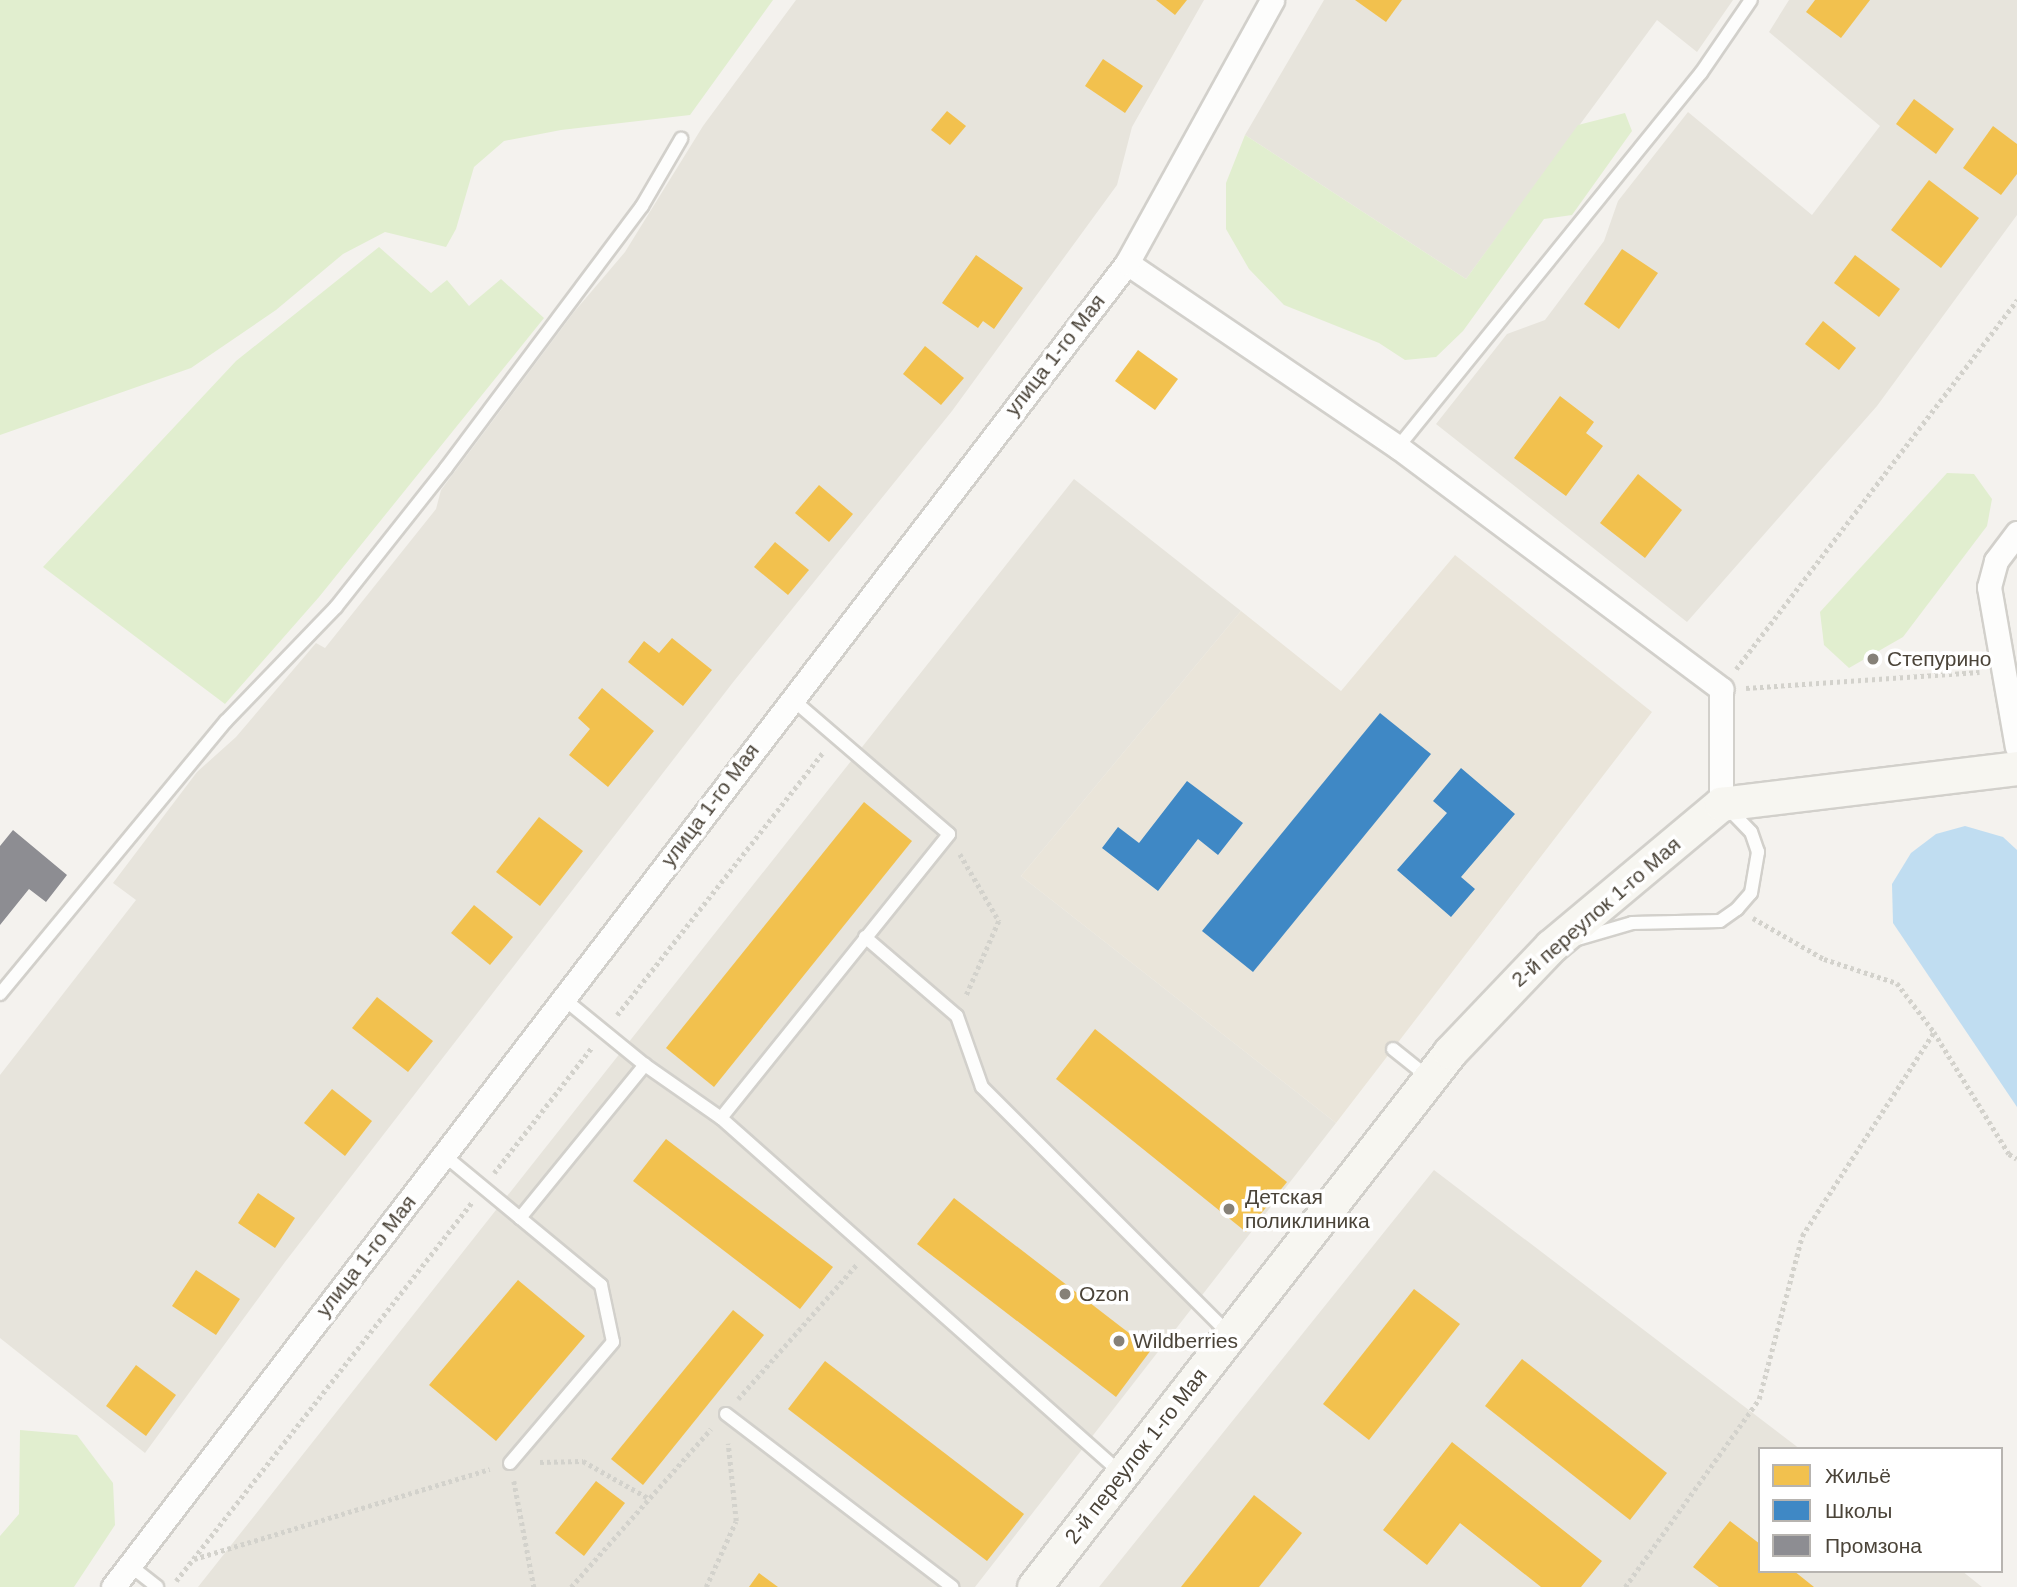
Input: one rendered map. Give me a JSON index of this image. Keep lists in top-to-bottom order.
{
  "streets": {
    "street": ["улица 1-го Мая", "2-й переулок 1-го Мая"]
  },
  "places": [
    "Степурино",
    "Детская поликлиника",
    "Ozon",
    "Wildberries"
  ],
  "legend": ["Жильё", "Школы", "Промзона"]
}
